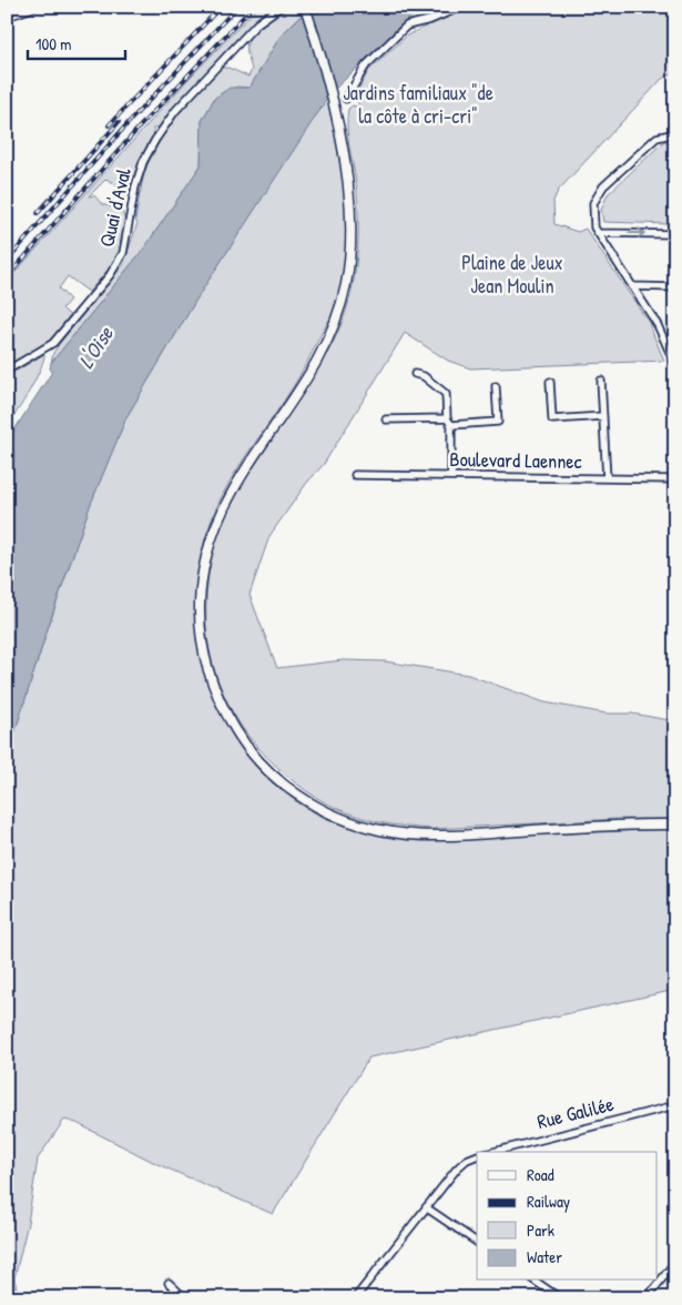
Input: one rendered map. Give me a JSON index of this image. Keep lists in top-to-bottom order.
{
  "streets": {
    "street": ["Quai d'Aval", "Boulevard Laennec", "Rue Galilée"]
  },
  "water": ["L'Oise"],
  "parks": ["Jardins familiaux \"de la côte à cri-cri\"", "Plaine de Jeux Jean Moulin"],
  "legend": [
    "Road",
    "Railway",
    "Park",
    "Water"
  ],
  "scale_bar": "100 m"
}
